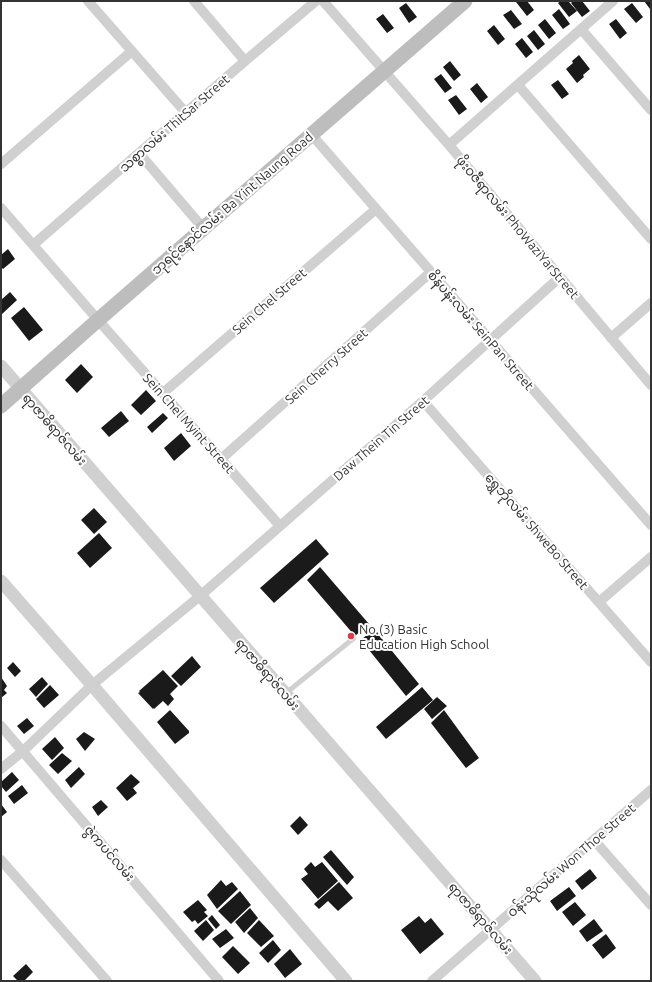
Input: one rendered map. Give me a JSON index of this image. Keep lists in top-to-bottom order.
{
  "streets": {
    "main road": ["ဘုရင့်နောင်လမ်း Ba Yint Naung Road"],
    "street": [
      "သစ္စာလမ်း ThitSar Street",
      "ဖိုးဝဇီရာလမ်း PhoWaziYarStreet",
      "Sein Chel Street",
      "စိန်ပန်းလမ်း SeinPan Street",
      "Sein Cherry Street",
      "Sein Chel Myint Street",
      "ရာဇာဓိရာဇ်လမ်း",
      "Daw Thein Tin Street",
      "ရွှေဘိုလမ်း ShweBo Street",
      "ဇွဲကပင်လမ်း",
      "ဝန်းသိုလမ်း Won Thoe Street"
    ]
  },
  "crossings": [
    ["သစ္စာလမ်း ThitSar Street", "Sein Chel Myint Street"],
    ["ဘုရင့်နောင်လမ်း Ba Yint Naung Road", "ဖိုးဝဇီရာလမ်း PhoWaziYarStreet"],
    ["ဘုရင့်နောင်လမ်း Ba Yint Naung Road", "စိန်ပန်းလမ်း SeinPan Street"],
    ["ဘုရင့်နောင်လမ်း Ba Yint Naung Road", "Sein Chel Myint Street"],
    ["ဘုရင့်နောင်လမ်း Ba Yint Naung Road", "ရာဇာဓိရာဇ်လမ်း"],
    ["ဖိုးဝဇီရာလမ်း PhoWaziYarStreet", "Daw Thein Tin Street"],
    ["Sein Chel Street", "စိန်ပန်းလမ်း SeinPan Street"],
    ["Sein Chel Street", "Sein Chel Myint Street"],
    ["စိန်ပန်းလမ်း SeinPan Street", "Sein Cherry Street"],
    ["စိန်ပန်းလမ်း SeinPan Street", "Daw Thein Tin Street"],
    ["Sein Cherry Street", "Sein Chel Myint Street"],
    ["Sein Chel Myint Street", "Daw Thein Tin Street"],
    ["ရာဇာဓိရာဇ်လမ်း", "Daw Thein Tin Street"],
    ["ရာဇာဓိရာဇ်လမ်း", "ဝန်းသိုလမ်း Won Thoe Street"],
    ["Daw Thein Tin Street", "ရွှေဘိုလမ်း ShweBo Street"],
    ["Daw Thein Tin Street", "ဇွဲကပင်လမ်း"]
  ],
  "places": ["No.(3) Basic Education High School"]
}
